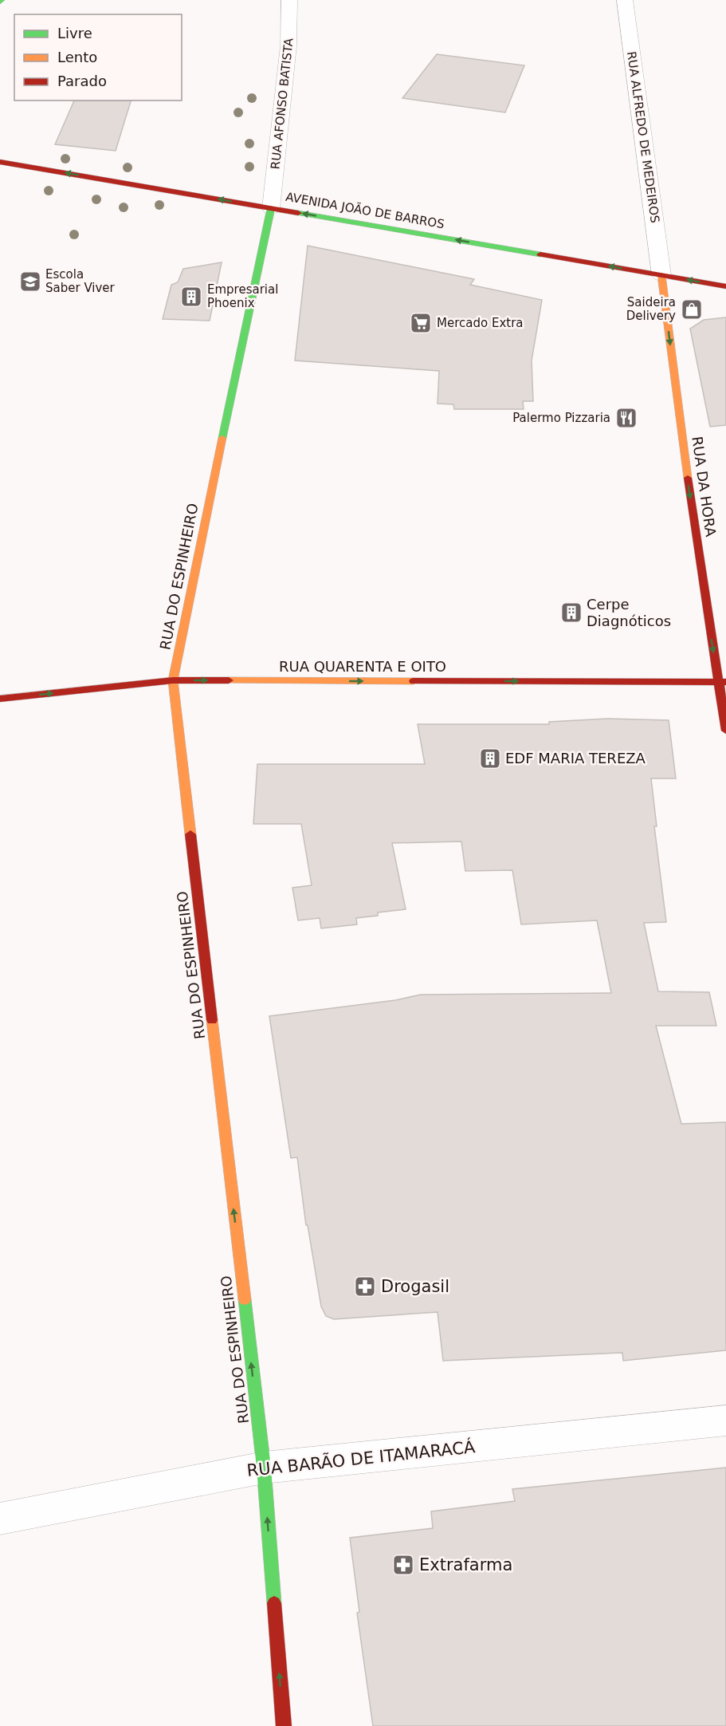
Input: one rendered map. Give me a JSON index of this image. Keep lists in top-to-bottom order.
{
  "streets": {
    "street": [
      "RUA AFONSO BATISTA",
      "RUA ALFREDO DE MEDEIROS",
      "AVENIDA JOÃO DE BARROS",
      "RUA DA HORA",
      "RUA DO ESPINHEIRO",
      "RUA QUARENTA E OITO",
      "RUA BARÃO DE ITAMARACÁ"
    ]
  },
  "crossings": [
    ["RUA AFONSO BATISTA", "AVENIDA JOÃO DE BARROS"],
    ["RUA AFONSO BATISTA", "RUA DO ESPINHEIRO"],
    ["RUA ALFREDO DE MEDEIROS", "AVENIDA JOÃO DE BARROS"],
    ["RUA ALFREDO DE MEDEIROS", "RUA DA HORA"],
    ["AVENIDA JOÃO DE BARROS", "RUA DA HORA"],
    ["AVENIDA JOÃO DE BARROS", "RUA DO ESPINHEIRO"],
    ["RUA DA HORA", "RUA QUARENTA E OITO"],
    ["RUA DO ESPINHEIRO", "RUA QUARENTA E OITO"],
    ["RUA DO ESPINHEIRO", "RUA BARÃO DE ITAMARACÁ"]
  ],
  "one_way": [
    "AVENIDA JOÃO DE BARROS",
    "RUA DA HORA",
    "RUA DO ESPINHEIRO",
    "RUA QUARENTA E OITO"
  ],
  "places": {
    "school or university": ["Escola Saber Viver"],
    "building": ["Empresarial Phoenix", "Cerpe Diagnóticos", "EDF MARIA TEREZA"],
    "shop": ["Saideira Delivery"],
    "supermarket": ["Mercado Extra"],
    "restaurant": ["Palermo Pizzaria"],
    "pharmacy": ["Drogasil", "Extrafarma"]
  },
  "legend": ["Livre", "Lento", "Parado"]
}
